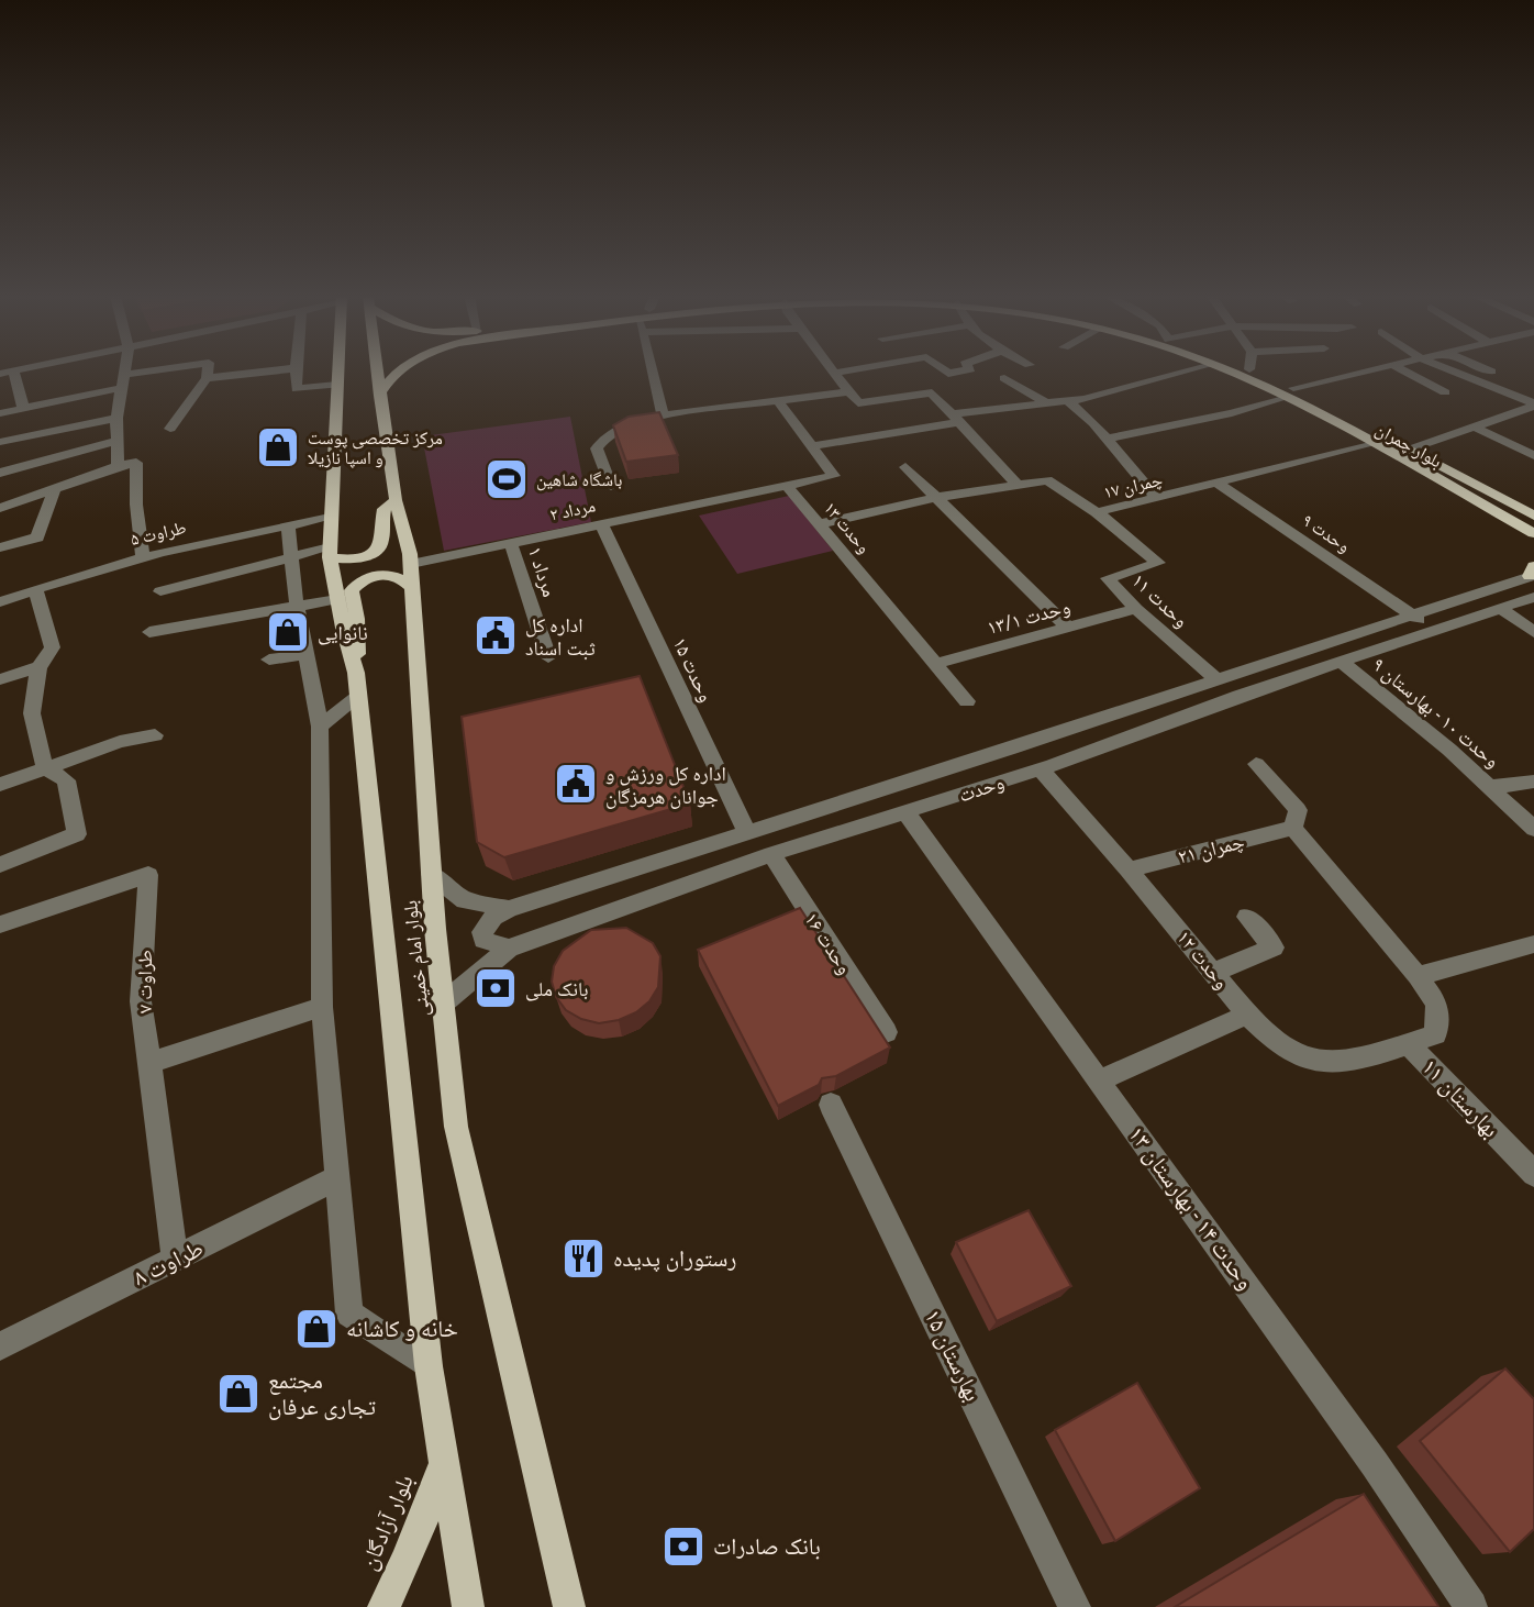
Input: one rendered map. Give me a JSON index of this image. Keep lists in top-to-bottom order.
{
  "streets": {
    "main road": ["بلوار چمران", "بلوار امام خمینی", "بلوار آزادگان"],
    "street": [
      "چمران ۱۷",
      "مرداد ۲",
      "وحدت ۱۳",
      "طراوت ۵",
      "وحدت ۹",
      "مرداد ۱",
      "وحدت ۱۱",
      "وحدت ۱۳/۱",
      "وحدت ۱۵",
      "وحدت ۱۰ - بهارستان ۹",
      "وحدت",
      "چمران ۲۱",
      "وحدت ۱۶",
      "وحدت ۱۲",
      "طراوت ۷",
      "بهارستان ۱۱",
      "وحدت ۱۴ - بهارستان ۱۳",
      "طراوت ۸",
      "بهارستان ۱۵"
    ]
  },
  "crossings": [
    ["بلوار چمران", "چمران ۱۷"],
    ["بلوار چمران", "بلوار امام خمینی"],
    ["چمران ۱۷", "وحدت ۱۳"],
    ["چمران ۱۷", "وحدت ۹"],
    ["چمران ۱۷", "وحدت ۱۱"],
    ["مرداد ۲", "وحدت ۱۳"],
    ["مرداد ۲", "مرداد ۱"],
    ["مرداد ۲", "وحدت ۱۵"],
    ["مرداد ۲", "بلوار امام خمینی"],
    ["وحدت ۱۳", "وحدت ۱۳/۱"],
    ["طراوت ۵", "بلوار امام خمینی"],
    ["وحدت ۹", "وحدت"],
    ["وحدت ۱۱", "وحدت ۱۳/۱"],
    ["وحدت ۱۱", "وحدت"],
    ["وحدت ۱۵", "وحدت"],
    ["وحدت ۱۰ - بهارستان ۹", "وحدت"],
    ["وحدت", "وحدت ۱۶"],
    ["وحدت", "بلوار امام خمینی"],
    ["وحدت", "وحدت ۱۲"],
    ["وحدت", "وحدت ۱۴ - بهارستان ۱۳"],
    ["چمران ۲۱", "وحدت ۱۲"],
    ["بلوار امام خمینی", "بلوار آزادگان"],
    ["وحدت ۱۲", "بهارستان ۱۱"]
  ],
  "places": {
    "shop": [
      "مرکز تخصصی پوست و اسپا نازیلا",
      "نانوایی",
      "خانه و کاشانه",
      "مجتمع تجاری عرفان"
    ],
    "sports": ["باشگاه شاهین"],
    "public building": ["اداره کل ثبت اسناد", "اداره کل ورزش و جوانان هرمزگان"],
    "bank": ["بانک ملی", "بانک صادرات"],
    "restaurant": ["رستوران پدیده"]
  }
}
